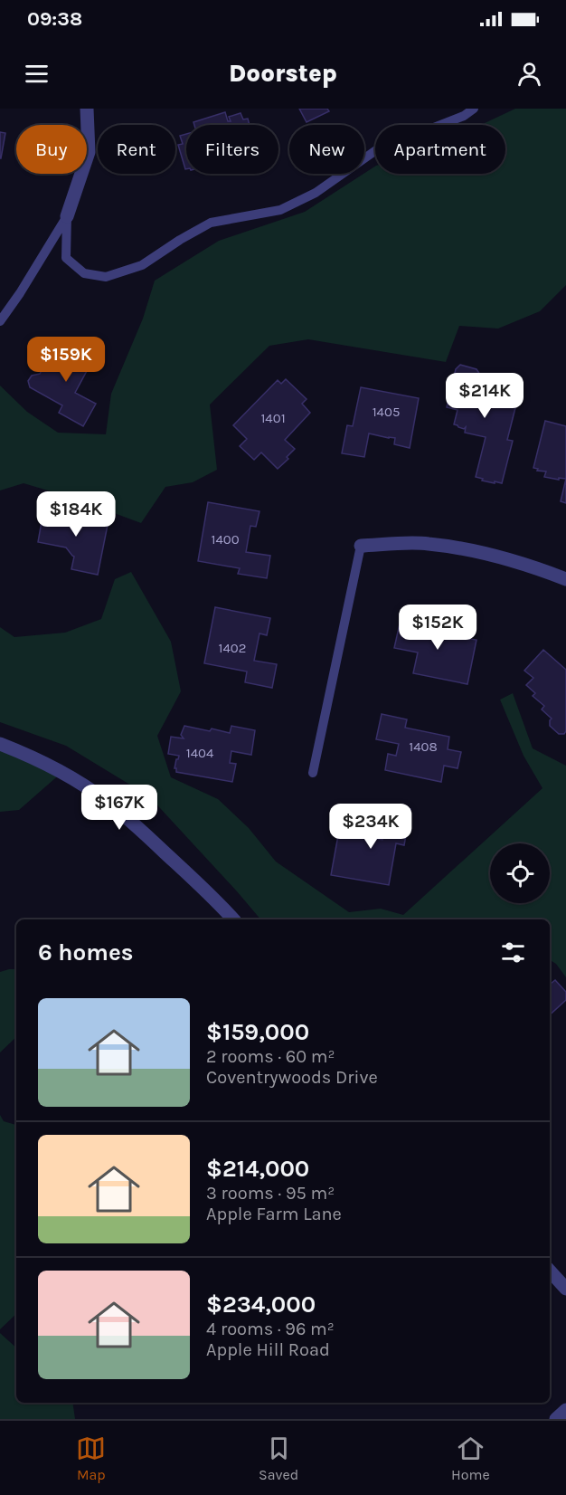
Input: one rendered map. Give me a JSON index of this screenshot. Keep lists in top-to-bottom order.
{
  "house_numbers": [
    "1405",
    "1401",
    "1400",
    "1402",
    "1408",
    "1404"
  ],
  "page": {
    "status": "09:38",
    "header": "Doorstep",
    "chip": [
      "Buy",
      "Rent",
      "Filters",
      "New",
      "Apartment"
    ],
    "price": [
      "$159K",
      "$214K",
      "$184K",
      "$152K",
      "$167K",
      "$234K"
    ],
    "heading": "6 homes",
    "list": [
      {
        "name": "$159,000",
        "note": "2 rooms · 60 m² · Coventrywoods Drive"
      },
      {
        "name": "$214,000",
        "note": "3 rooms · 95 m² · Apple Farm Lane"
      },
      {
        "name": "$234,000",
        "note": "4 rooms · 96 m² · Apple Hill Road"
      }
    ],
    "tabs": ["Map", "Saved", "Home"]
  }
}
